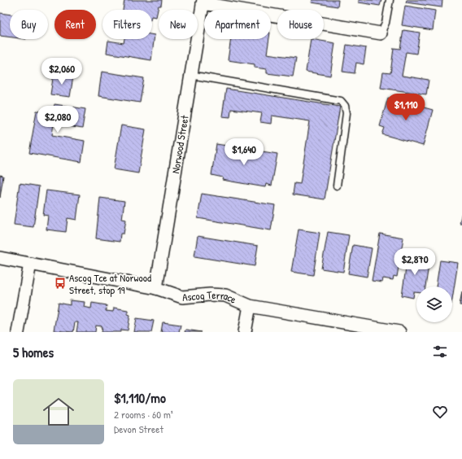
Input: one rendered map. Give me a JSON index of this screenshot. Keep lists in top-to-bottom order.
{
  "streets": {
    "street": ["Norwood Street", "Ascog Terrace"]
  },
  "crossings": [
    ["Norwood Street", "Ascog Terrace"]
  ],
  "places": {
    "bus stop": ["Ascog Tce at Norwood Street, stop 19"]
  },
  "page": {
    "chip": [
      "Buy",
      "Rent",
      "Filters",
      "New",
      "Apartment",
      "House"
    ],
    "price": [
      "$2,060",
      "$1,110",
      "$2,080",
      "$1,640",
      "$2,870"
    ],
    "heading": "5 homes",
    "list": [
      {
        "name": "$1,110/mo",
        "note": "2 rooms · 60 m² · Devon Street"
      }
    ]
  }
}
